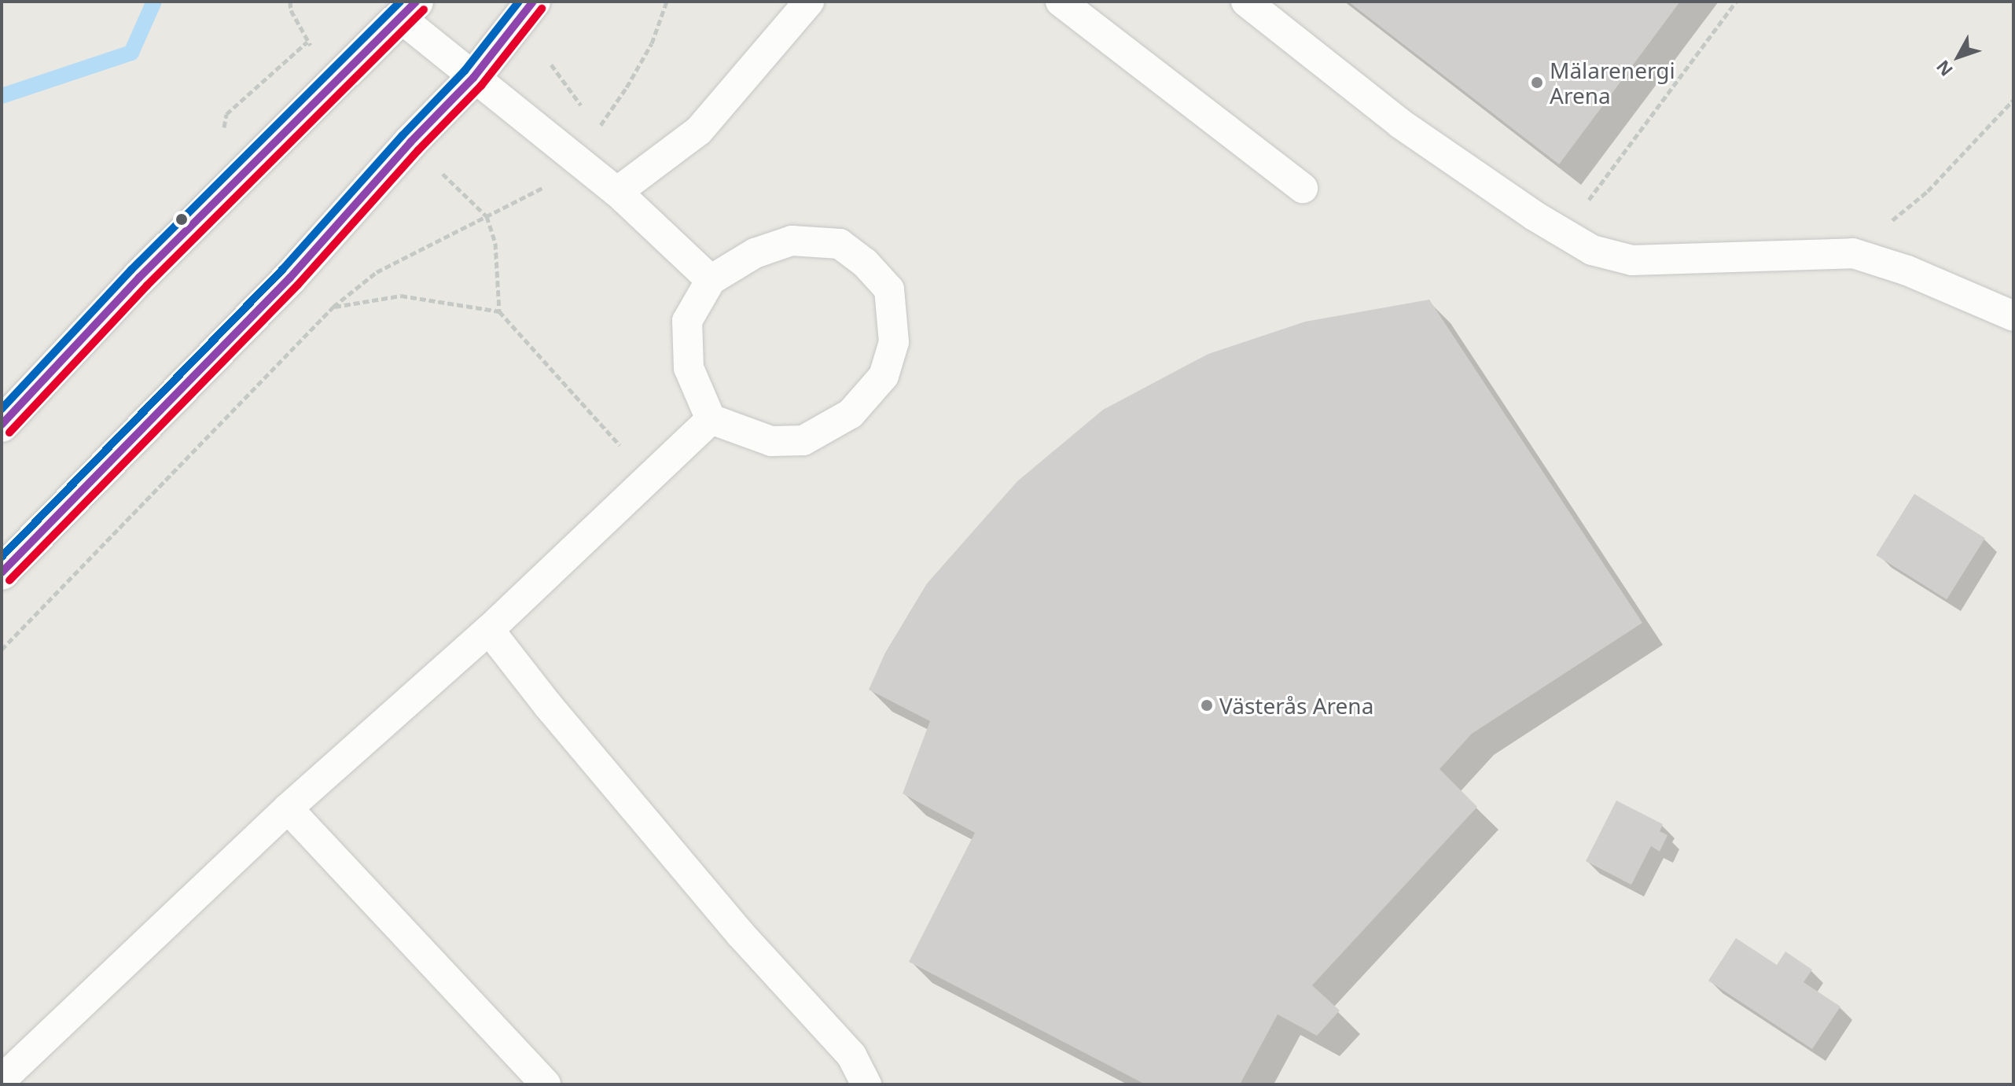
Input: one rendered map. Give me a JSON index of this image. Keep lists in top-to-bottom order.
{
  "places": ["Mälarenergi Arena", "Västerås Arena"],
  "north": "bottom left"
}
